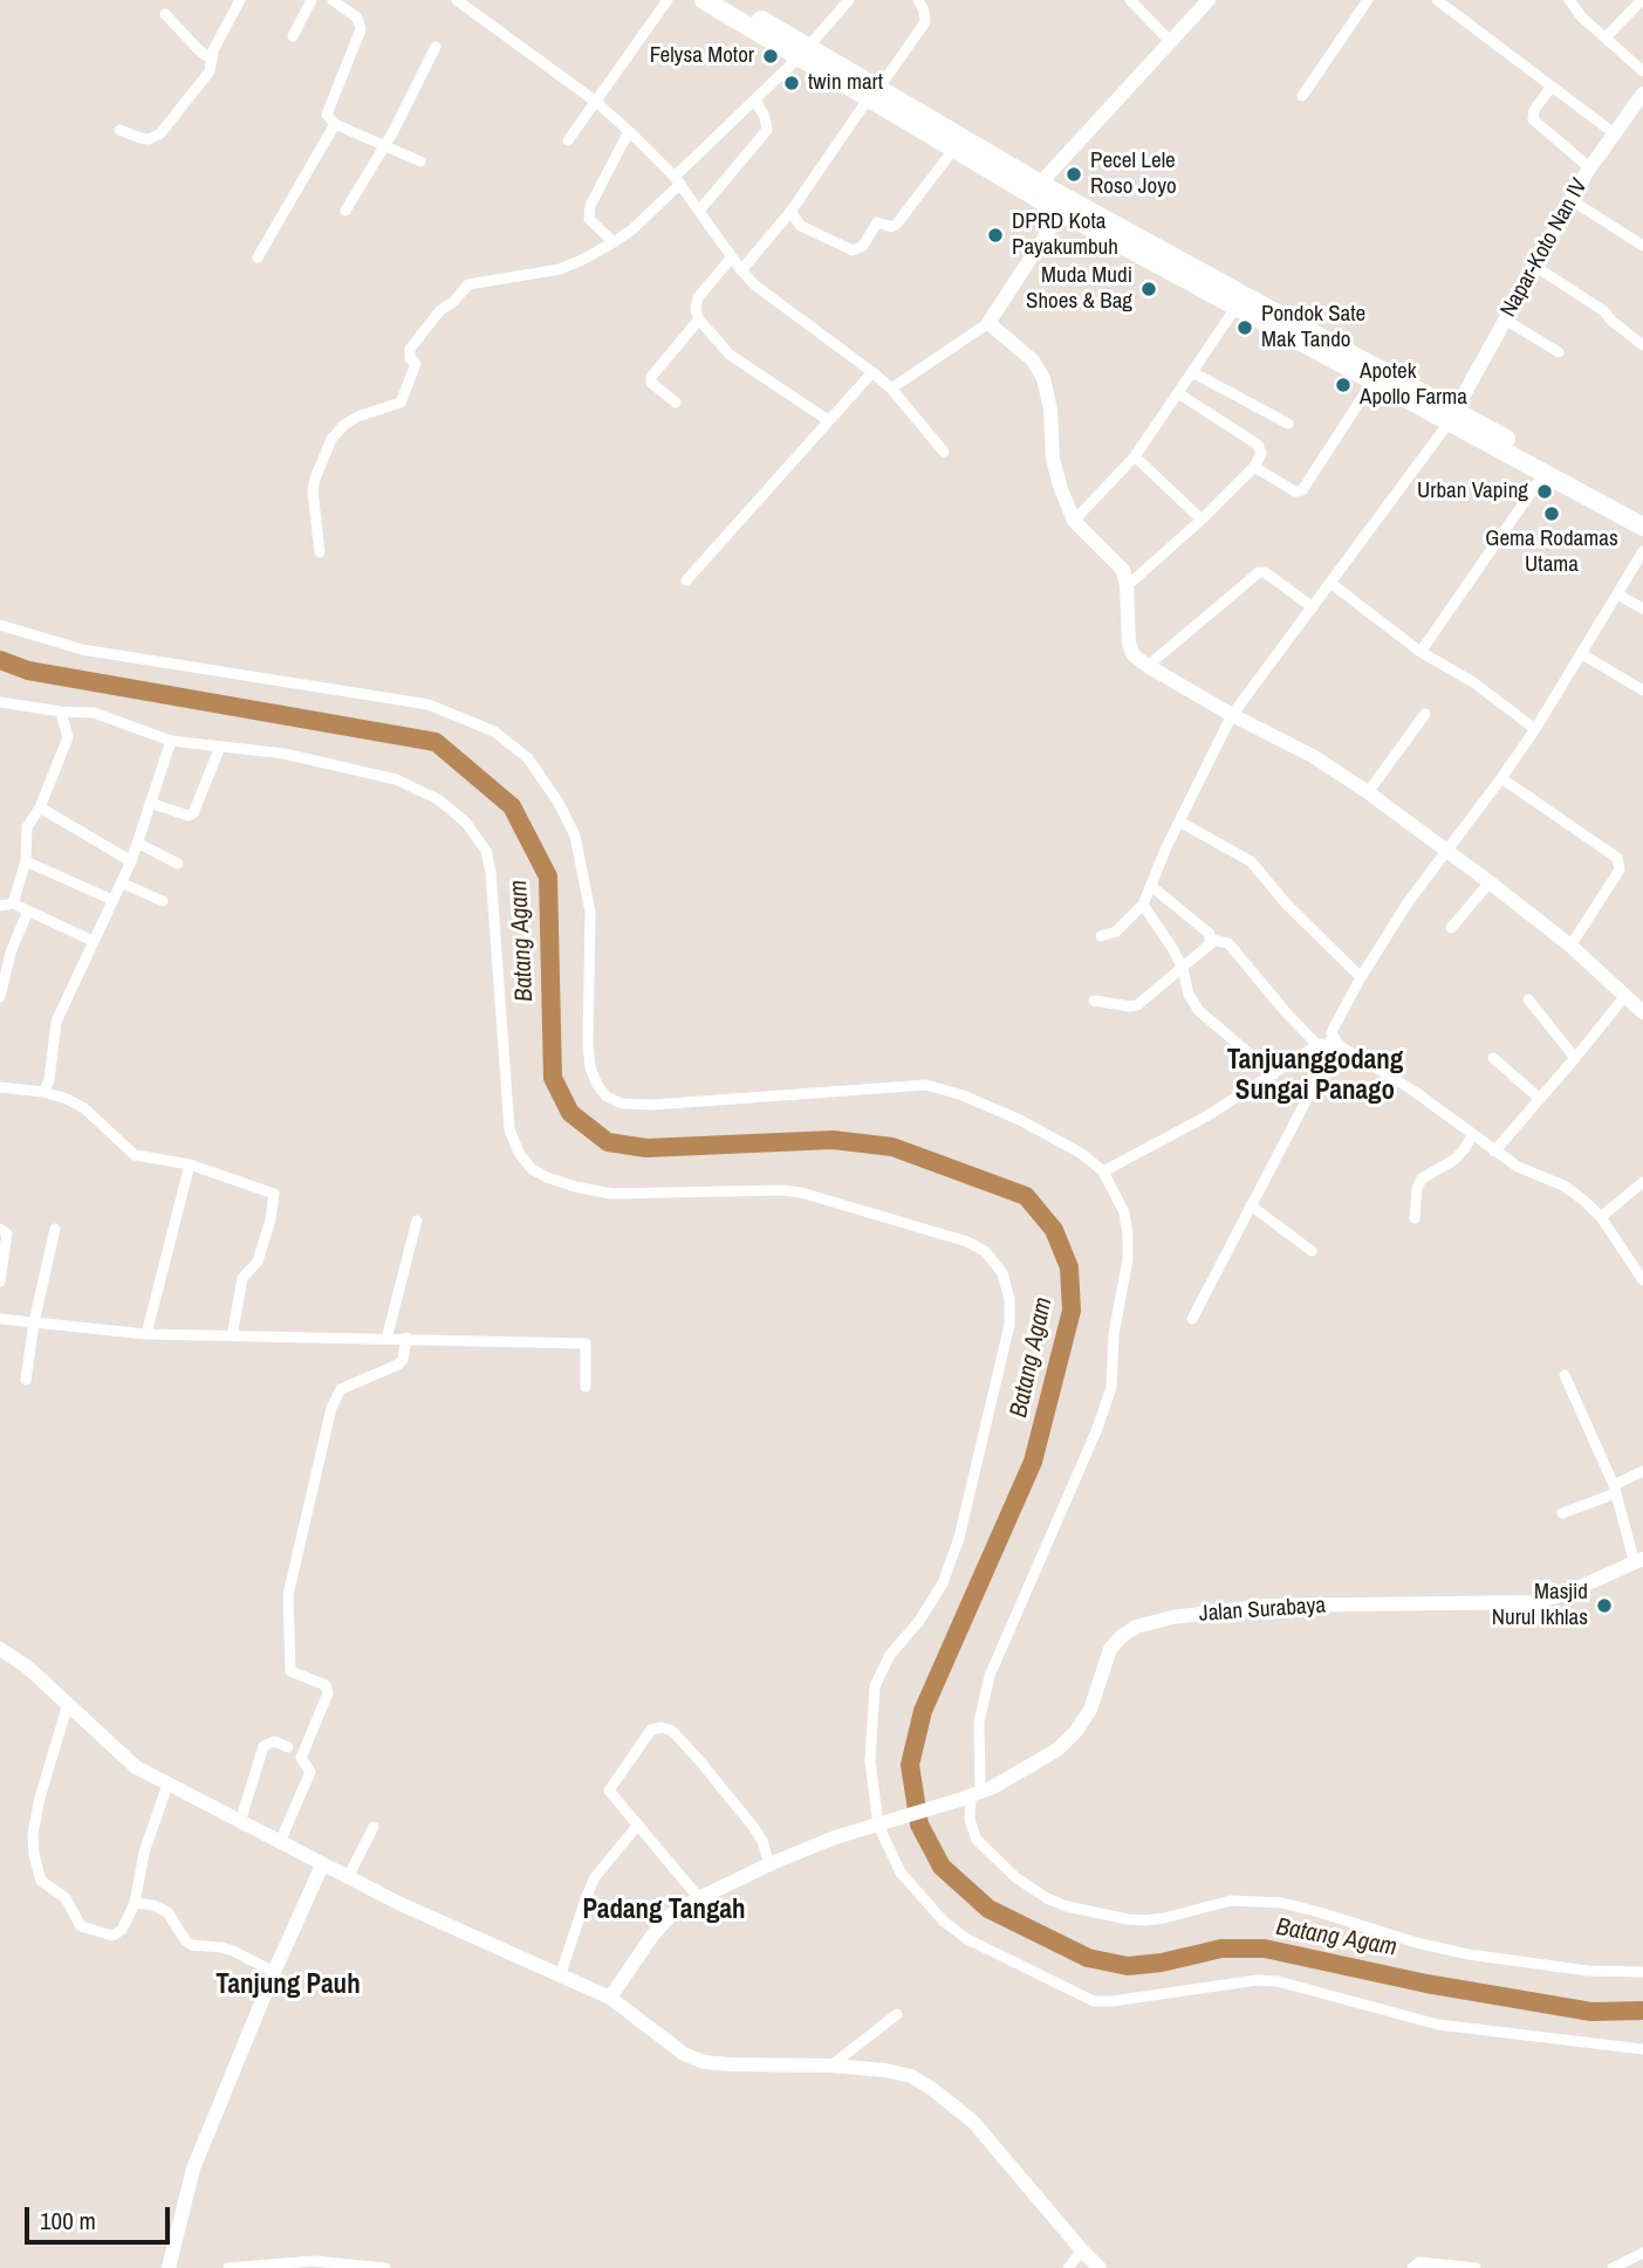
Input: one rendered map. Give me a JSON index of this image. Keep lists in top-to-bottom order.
{
  "streets": {
    "street": ["Napar-Koto Nan IV", "Jalan Surabaya"]
  },
  "districts": ["Tanjuanggodang Sungai Panago", "Padang Tangah", "Tanjung Pauh"],
  "water": ["Batang Agam"],
  "places": [
    "Felysa Motor",
    "twin mart",
    "Pecel Lele Roso Joyo",
    "DPRD Kota Payakumbuh",
    "Muda Mudi Shoes & Bag",
    "Pondok Sate Mak Tando",
    "Apotek Apollo Farma",
    "Urban Vaping",
    "Gema Rodamas Utama",
    "Masjid Nurul Ikhlas"
  ],
  "scale_bar": "100 m"
}
